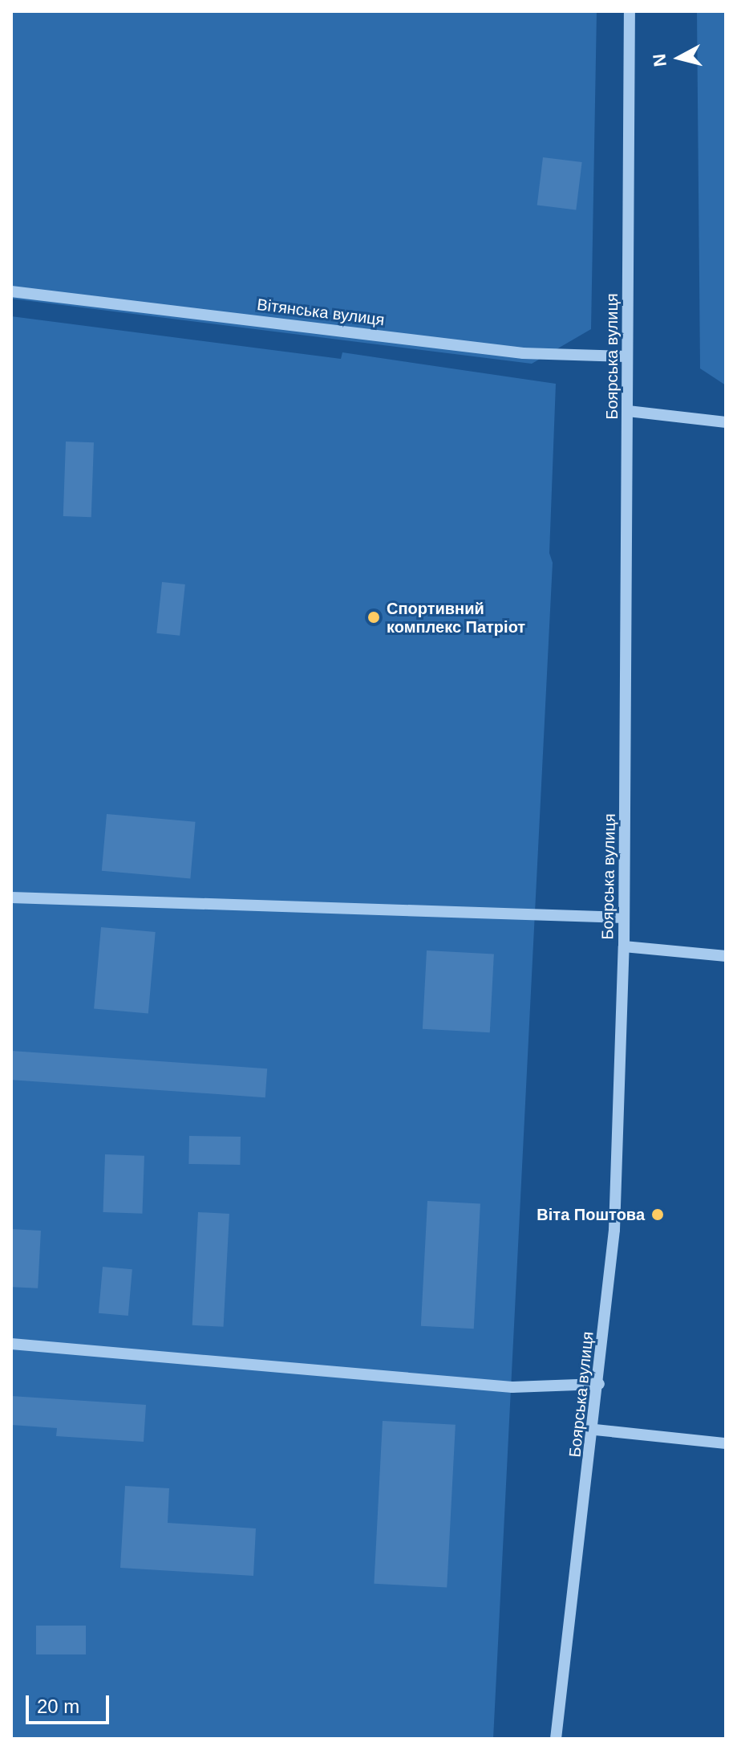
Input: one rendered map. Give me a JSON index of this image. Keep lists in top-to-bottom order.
{
  "streets": {
    "street": ["Вітянська вулиця", "Боярська вулиця"]
  },
  "crossings": [
    ["Вітянська вулиця", "Боярська вулиця"]
  ],
  "places": ["Спортивний комплекс Патріот", "Віта Поштова"],
  "scale_bar": "20 m",
  "north": "left"
}
